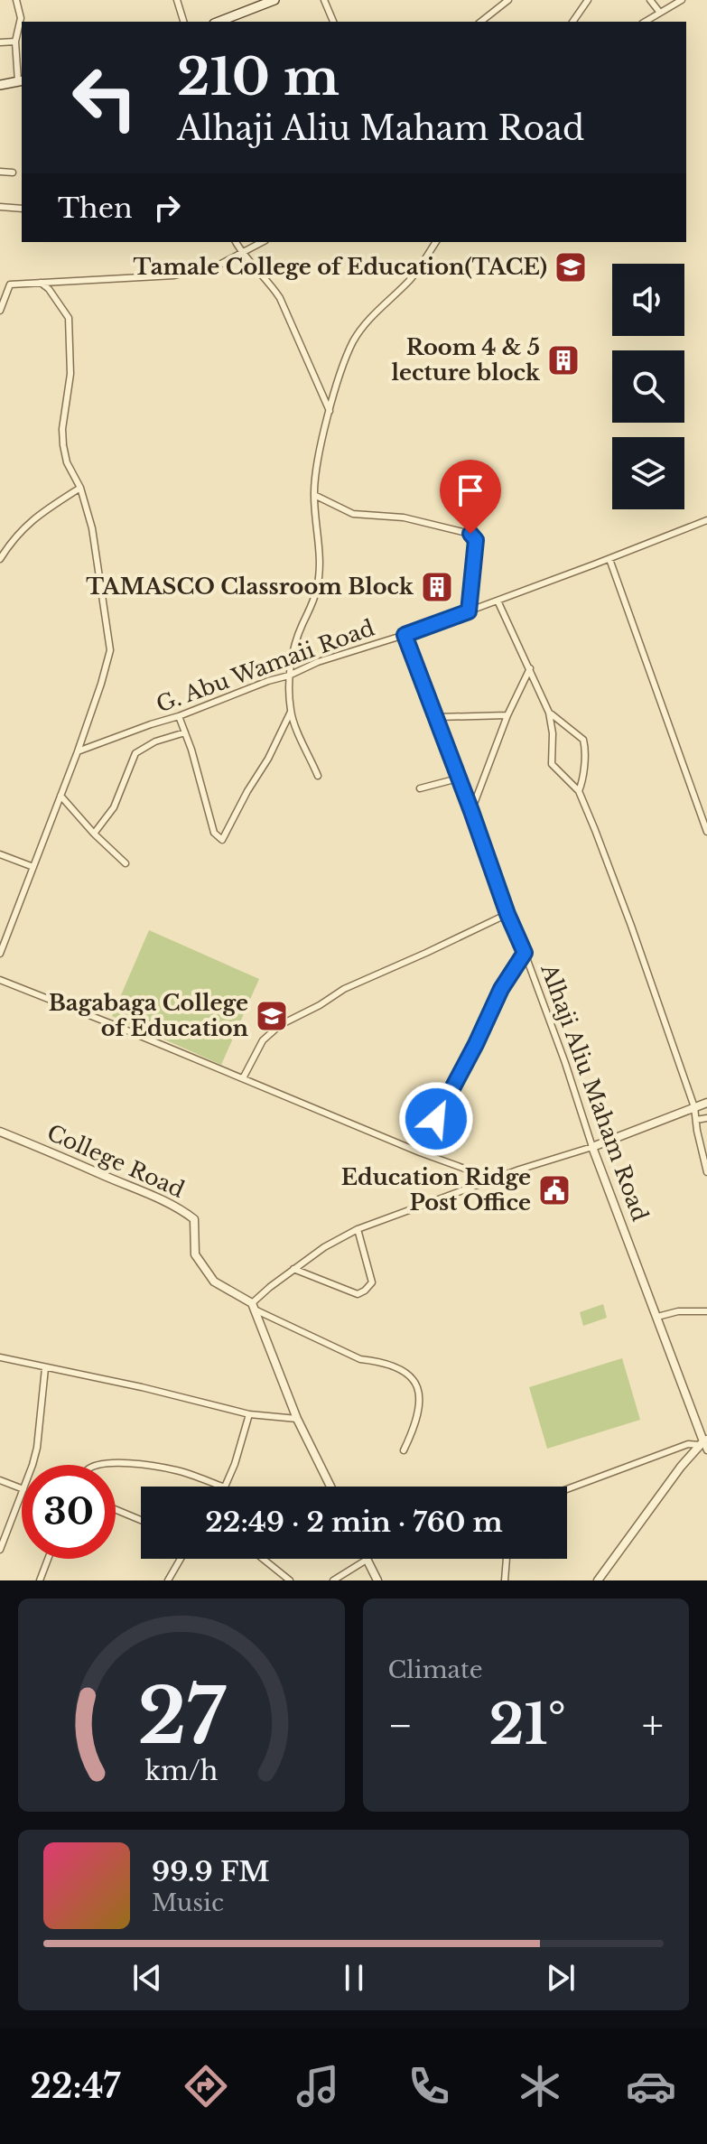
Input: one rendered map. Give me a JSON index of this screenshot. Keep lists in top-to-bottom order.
{
  "streets": {
    "street": ["G. Abu Wamaii Road", "Alhaji Aliu Maham Road", "College Road"]
  },
  "crossings": [
    ["G. Abu Wamaii Road", "Alhaji Aliu Maham Road"]
  ],
  "places": {
    "school or university": ["Tamale College of Education(TACE)", "Bagabaga College of Education"],
    "building": ["Room 4 & 5 lecture block", "TAMASCO Classroom Block"],
    "public building": ["Education Ridge Post Office"]
  },
  "page": {
    "turn": ["210 m", "Alhaji Aliu Maham Road"],
    "then": "Then",
    "limit": "30",
    "trip": "22:49 · 2 min · 760 m",
    "tile": "Climate",
    "heat": ["−", "21°", "+"],
    "song": ["99.9 FM", "Music"],
    "tabs": "22:47",
    "gauge": ["27", "km/h"]
  }
}
